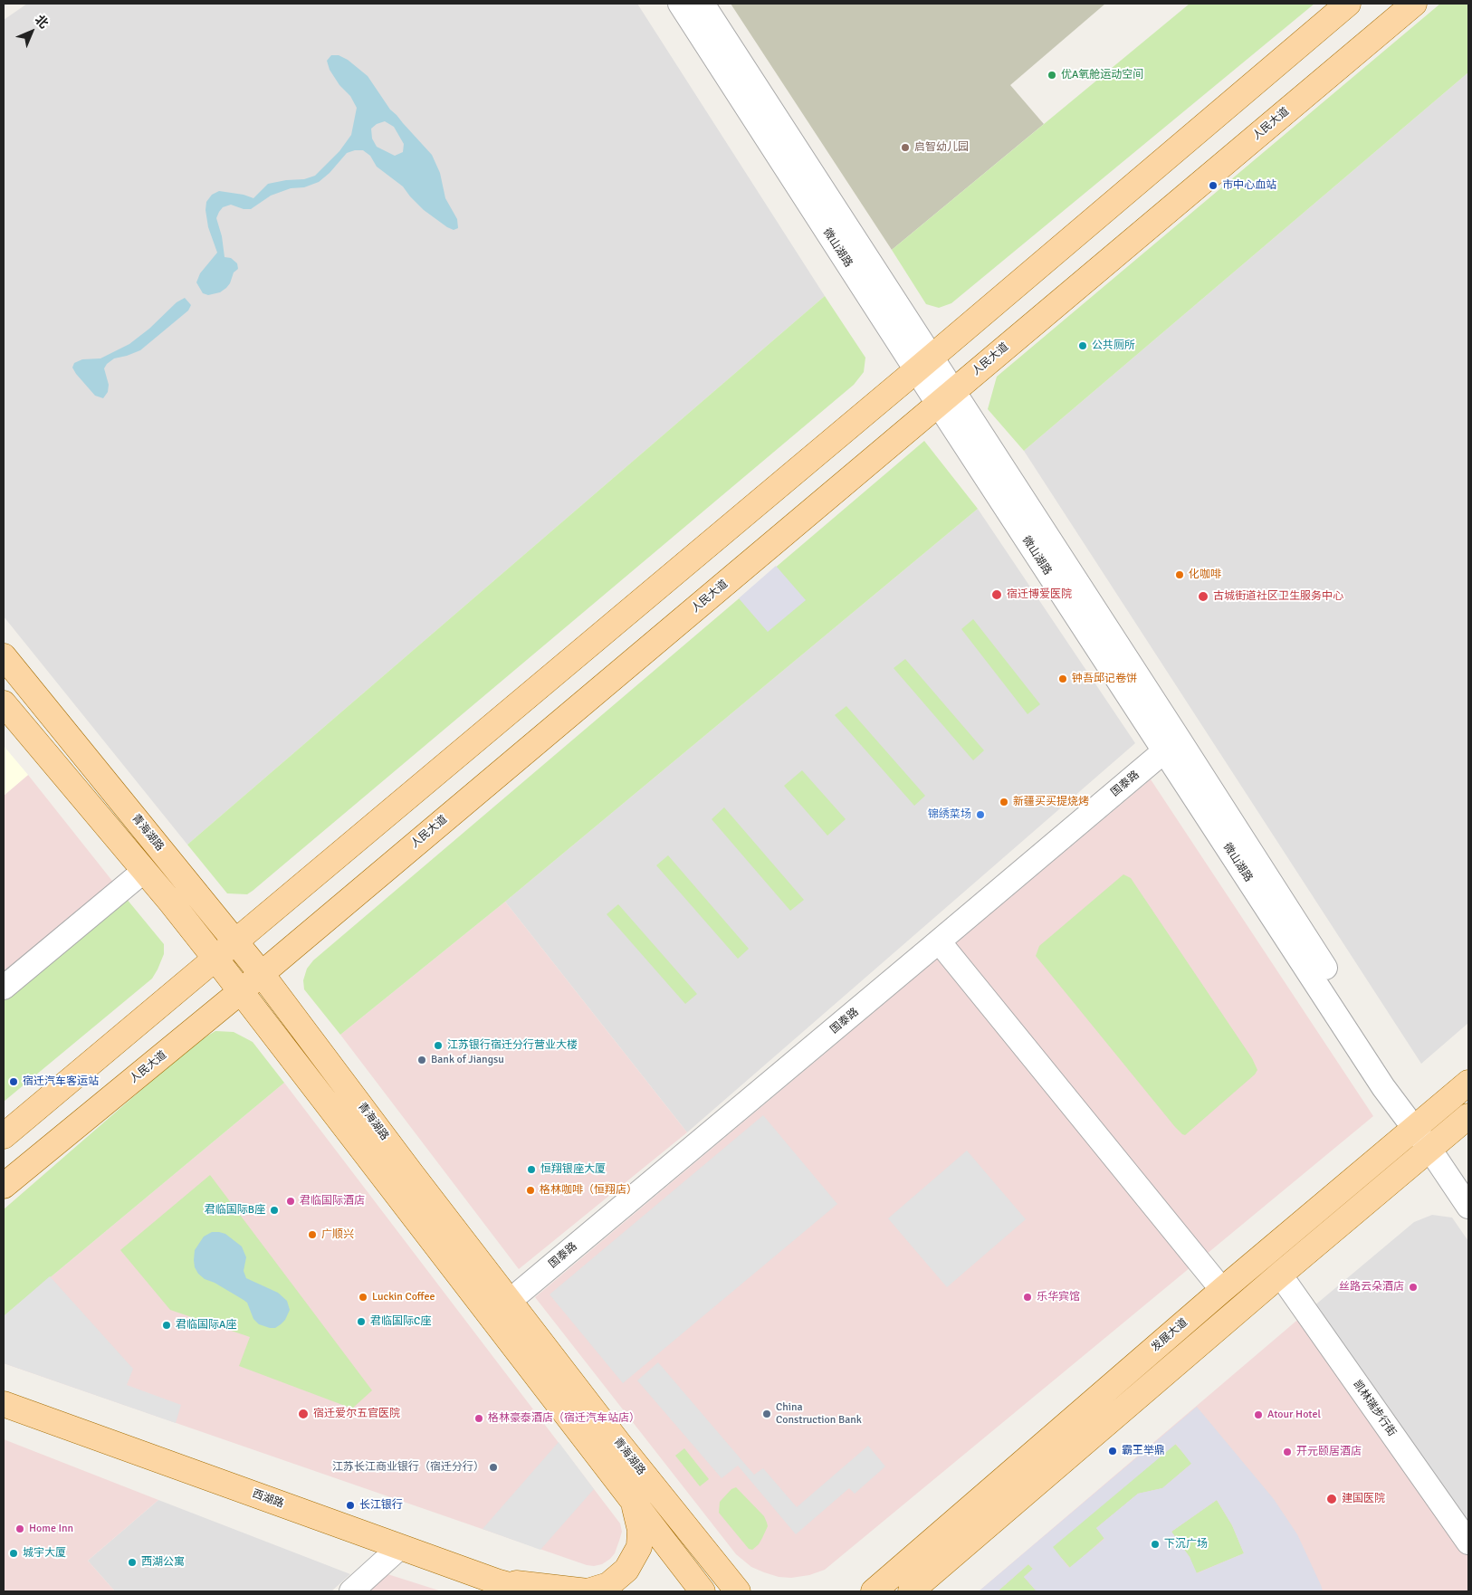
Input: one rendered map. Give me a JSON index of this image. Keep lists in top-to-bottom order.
{
  "streets": {
    "main road": [
      "人民大道",
      "青海湖路",
      "发展大道",
      "西湖路"
    ],
    "street": ["微山湖路", "国泰路", "凯林瑞步行街"]
  },
  "crossings": [
    ["人民大道", "微山湖路"],
    ["人民大道", "青海湖路"],
    ["微山湖路", "国泰路"],
    ["微山湖路", "发展大道"],
    ["国泰路", "青海湖路"]
  ],
  "places": [
    "优A氧舱运动空间",
    "启智幼儿园",
    "市中心血站",
    "公共厕所",
    "化咖啡",
    "宿迁博爱医院",
    "古城街道社区卫生服务中心",
    "钟吾邱记卷饼",
    "新疆买买提烧烤",
    "锦绣菜场",
    "江苏银行宿迁分行营业大楼",
    "Bank of Jiangsu",
    "宿迁汽车客运站",
    "恒翔银座大厦",
    "格林咖啡（恒翔店）",
    "君临国际酒店",
    "君临国际B座",
    "广顺兴",
    "丝路云朵酒店",
    "Luckin Coffee",
    "乐华宾馆",
    "君临国际C座",
    "君临国际A座",
    "宿迁爱尔五官医院",
    "China Construction Bank",
    "Atour Hotel",
    "格林豪泰酒店（宿迁汽车站店）",
    "霸王举鼎",
    "开元颐居酒店",
    "江苏长江商业银行（宿迁分行）",
    "建国医院",
    "长江银行",
    "Home Inn",
    "下沉广场",
    "城宇大厦",
    "西湖公寓"
  ],
  "north": "top right"
}
